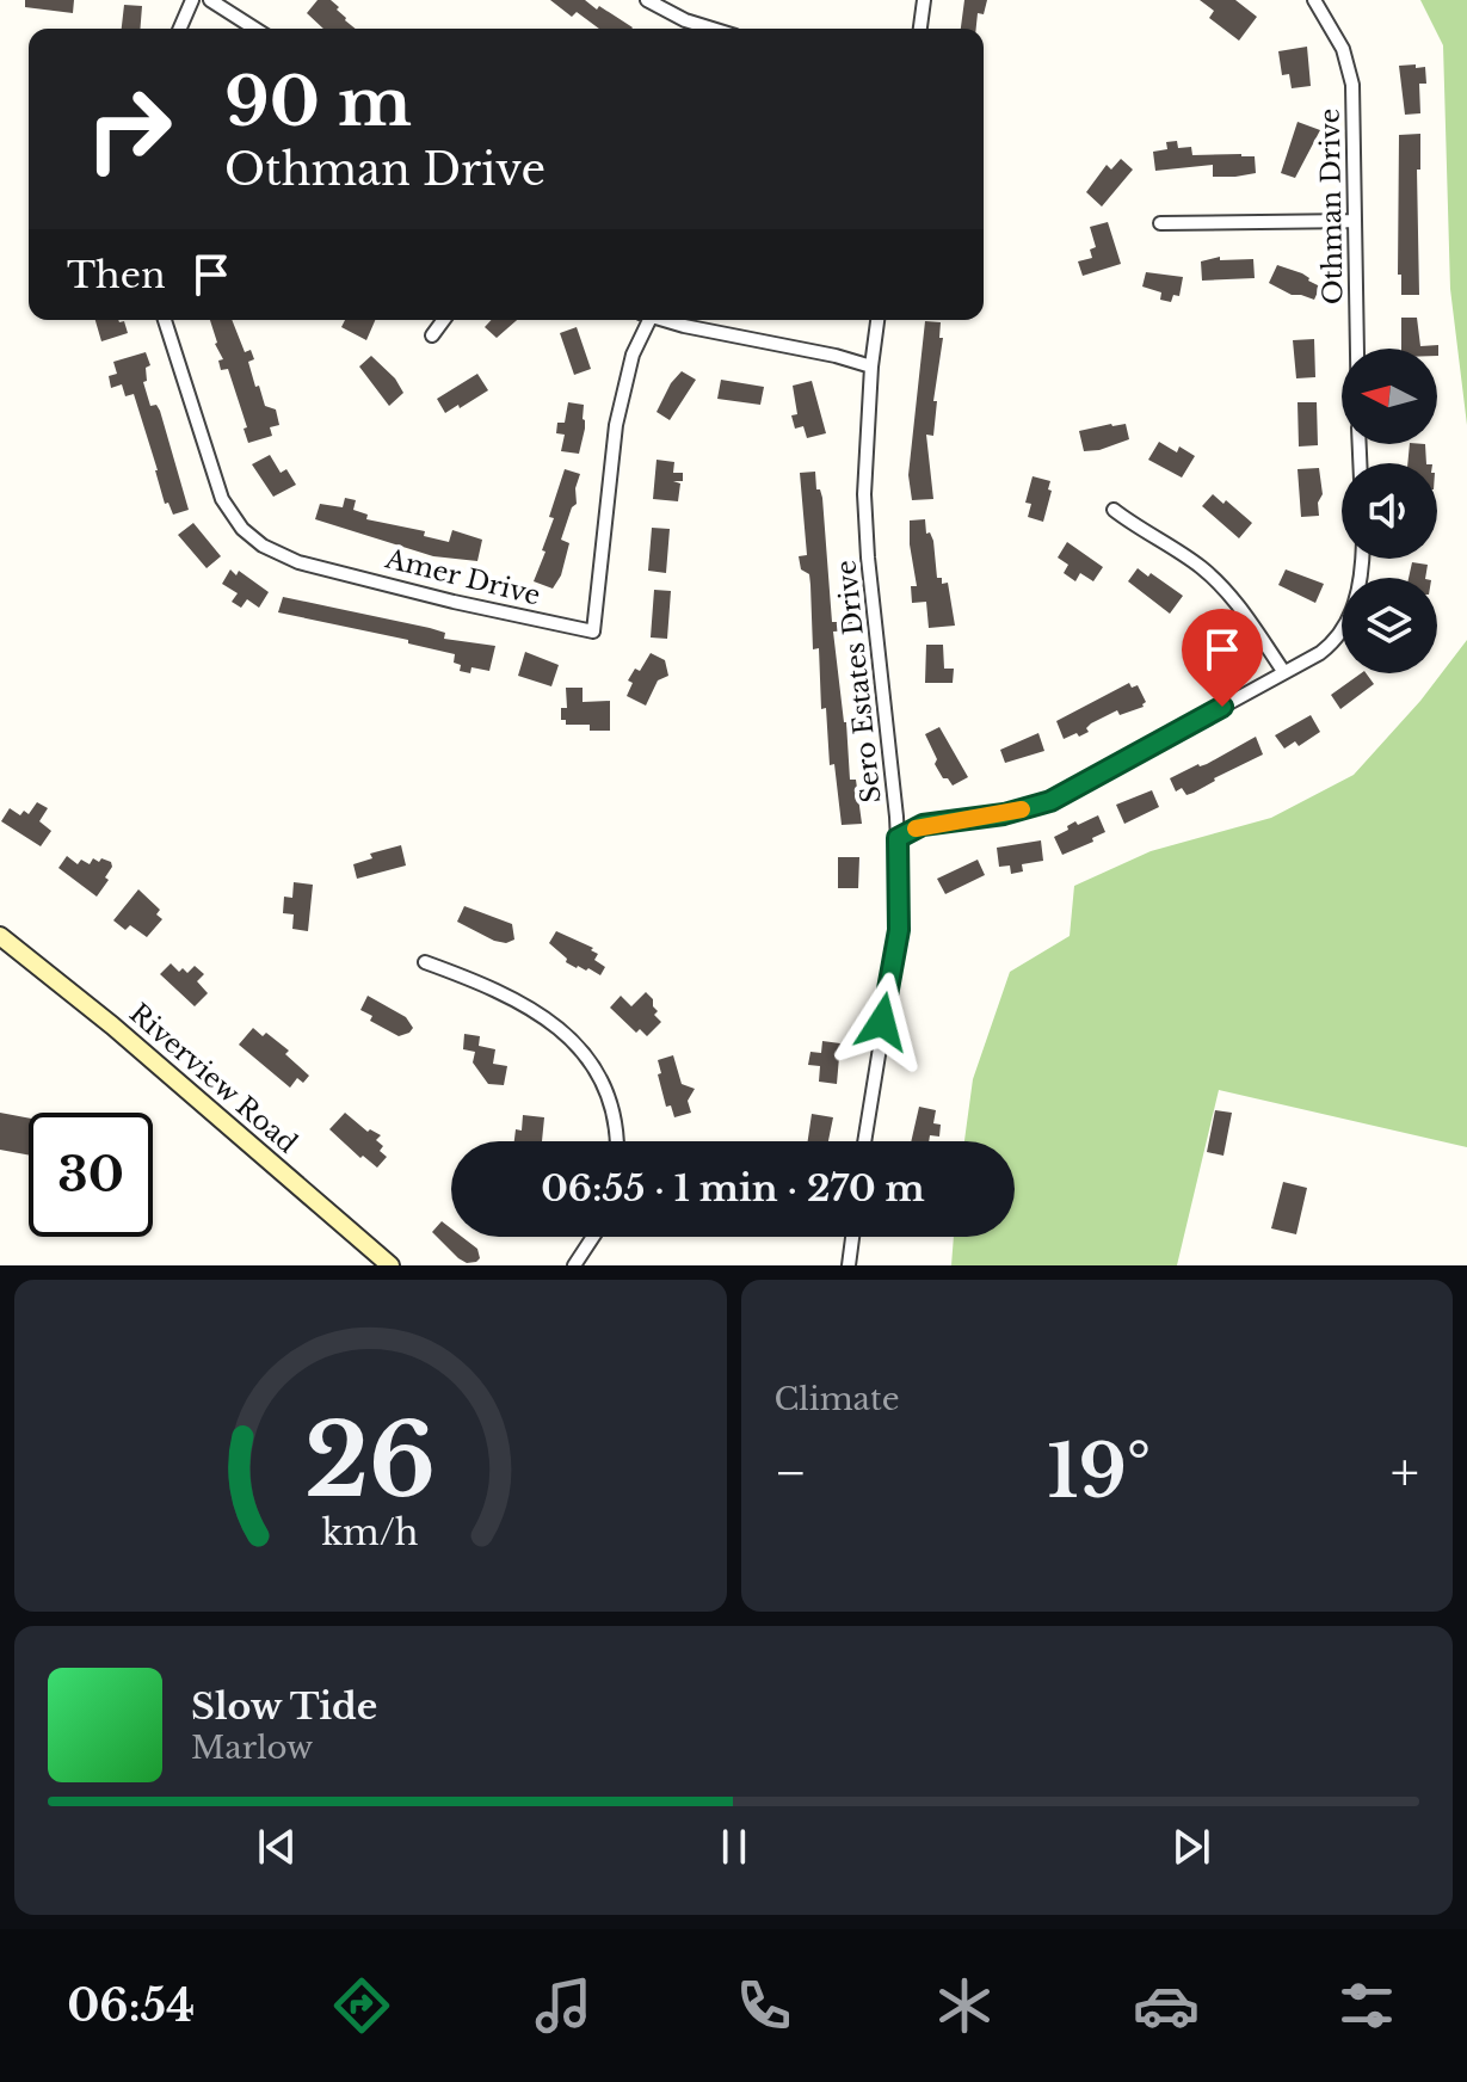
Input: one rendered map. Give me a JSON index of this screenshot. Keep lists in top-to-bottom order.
{
  "streets": {
    "street": [
      "Othman Drive",
      "Amer Drive",
      "Sero Estates Drive",
      "Riverview Road"
    ]
  },
  "north": "left",
  "page": {
    "turn": ["90 m", "Othman Drive"],
    "then": "Then",
    "limit": "30",
    "trip": "06:55 · 1 min · 270 m",
    "tile": "Climate",
    "heat": ["−", "19°", "+"],
    "song": ["Slow Tide", "Marlow"],
    "tabs": "06:54",
    "gauge": ["26", "km/h"]
  }
}
